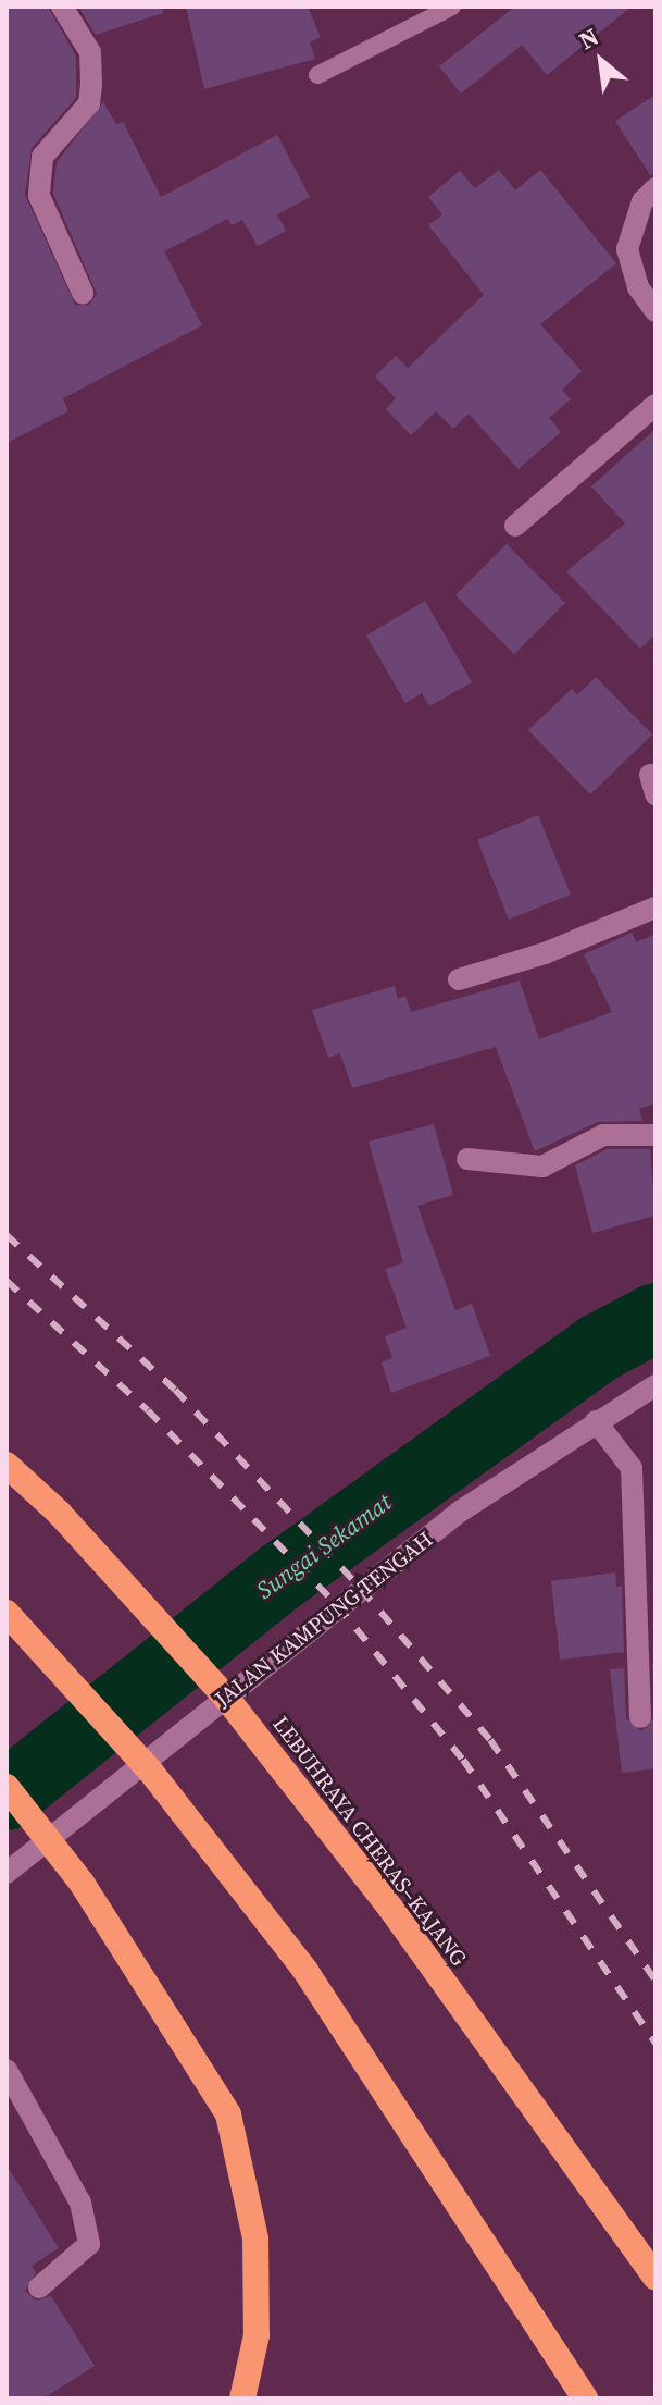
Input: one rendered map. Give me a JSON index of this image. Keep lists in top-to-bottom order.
{
  "streets": {
    "highway": ["LEBUHRAYA CHERAS–KAJANG"],
    "street": ["JALAN KAMPUNG TENGAH"]
  },
  "water": ["Sungai Sekamat"],
  "north": "top left"
}
